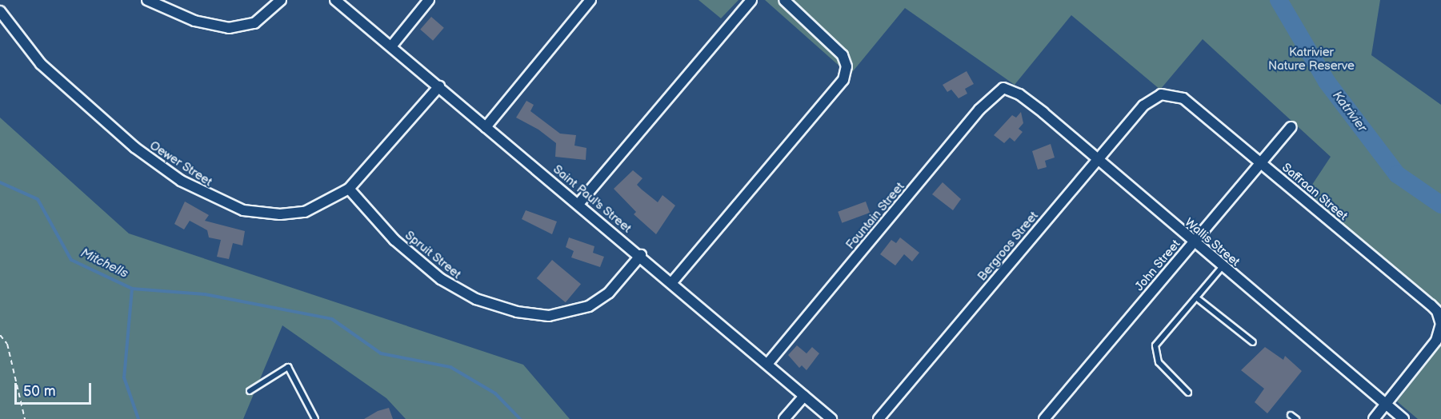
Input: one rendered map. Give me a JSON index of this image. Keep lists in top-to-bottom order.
{
  "streets": {
    "street": [
      "Oewer Street",
      "Saffraan Street",
      "Saint Paul's Street",
      "Fountain Street",
      "Wallis Street",
      "Bergroos Street",
      "Spruit Street",
      "John Street"
    ]
  },
  "crossings": [
    ["Oewer Street", "Saint Paul's Street"],
    ["Oewer Street", "Spruit Street"],
    ["Saffraan Street", "Wallis Street"],
    ["Saffraan Street", "Bergroos Street"],
    ["Saffraan Street", "John Street"],
    ["Saint Paul's Street", "Fountain Street"],
    ["Saint Paul's Street", "Spruit Street"],
    ["Fountain Street", "Wallis Street"],
    ["Wallis Street", "Bergroos Street"],
    ["Wallis Street", "John Street"]
  ],
  "water": ["Katrivier", "Mitchells"],
  "parks": ["Katrivier Nature Reserve"],
  "scale_bar": "50 m"
}
